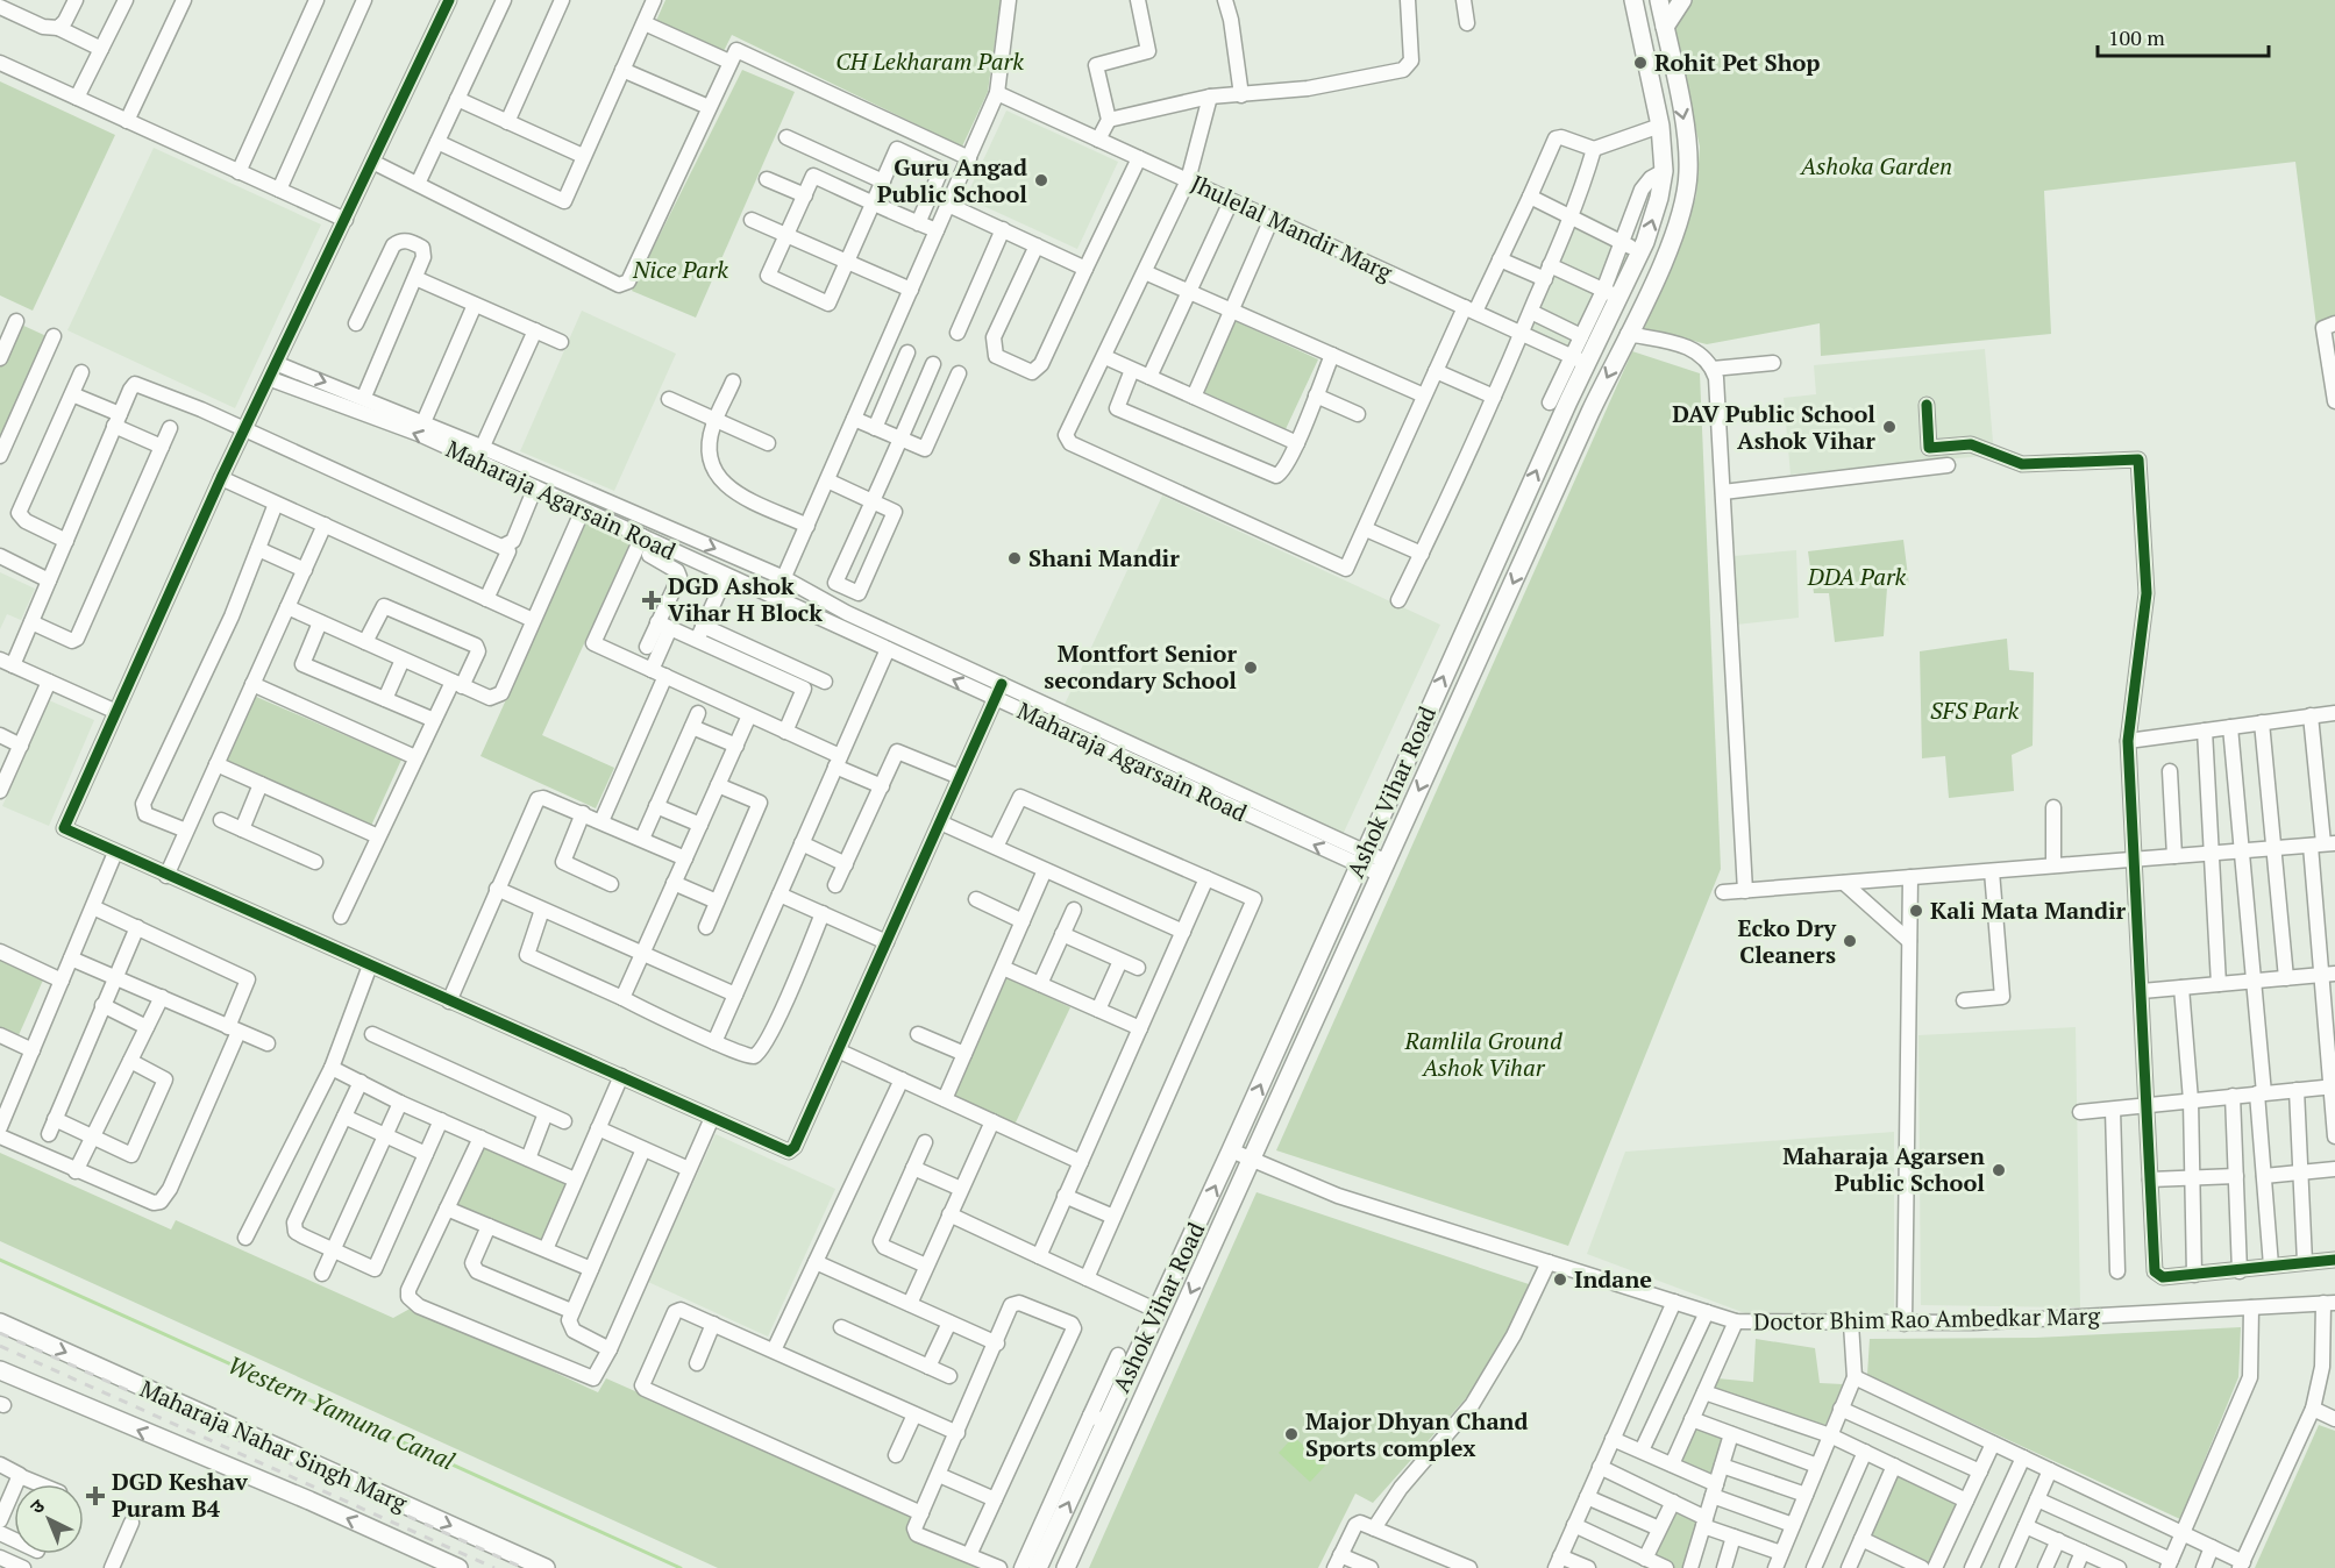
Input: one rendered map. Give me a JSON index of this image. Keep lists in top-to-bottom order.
{
  "streets": {
    "main road": ["Ashok Vihar Road", "Maharaja Nahar Singh Marg"],
    "street": ["Jhulelal Mandir Marg", "Maharaja Agarsain Road", "Doctor Bhim Rao Ambedkar Marg"]
  },
  "crossings": [
    ["Jhulelal Mandir Marg", "Ashok Vihar Road"],
    ["Maharaja Agarsain Road", "Ashok Vihar Road"],
    ["Ashok Vihar Road", "Doctor Bhim Rao Ambedkar Marg"]
  ],
  "water": ["Western Yamuna Canal"],
  "parks": [
    "CH Lekharam Park",
    "Ashoka Garden",
    "Nice Park",
    "DDA Park",
    "SFS Park",
    "Ramlila Ground Ashok Vihar"
  ],
  "places": {
    "other": [
      "Rohit Pet Shop",
      "Guru Angad Public School",
      "DAV Public School Ashok Vihar",
      "Shani Mandir",
      "Montfort Senior secondary School",
      "Kali Mata Mandir",
      "Ecko Dry Cleaners",
      "Maharaja Agarsen Public School",
      "Indane",
      "Major Dhyan Chand Sports complex"
    ],
    "health": ["DGD Ashok Vihar H Block", "DGD Keshav Puram B4"]
  },
  "scale_bar": "100 m",
  "north": "top left"
}
